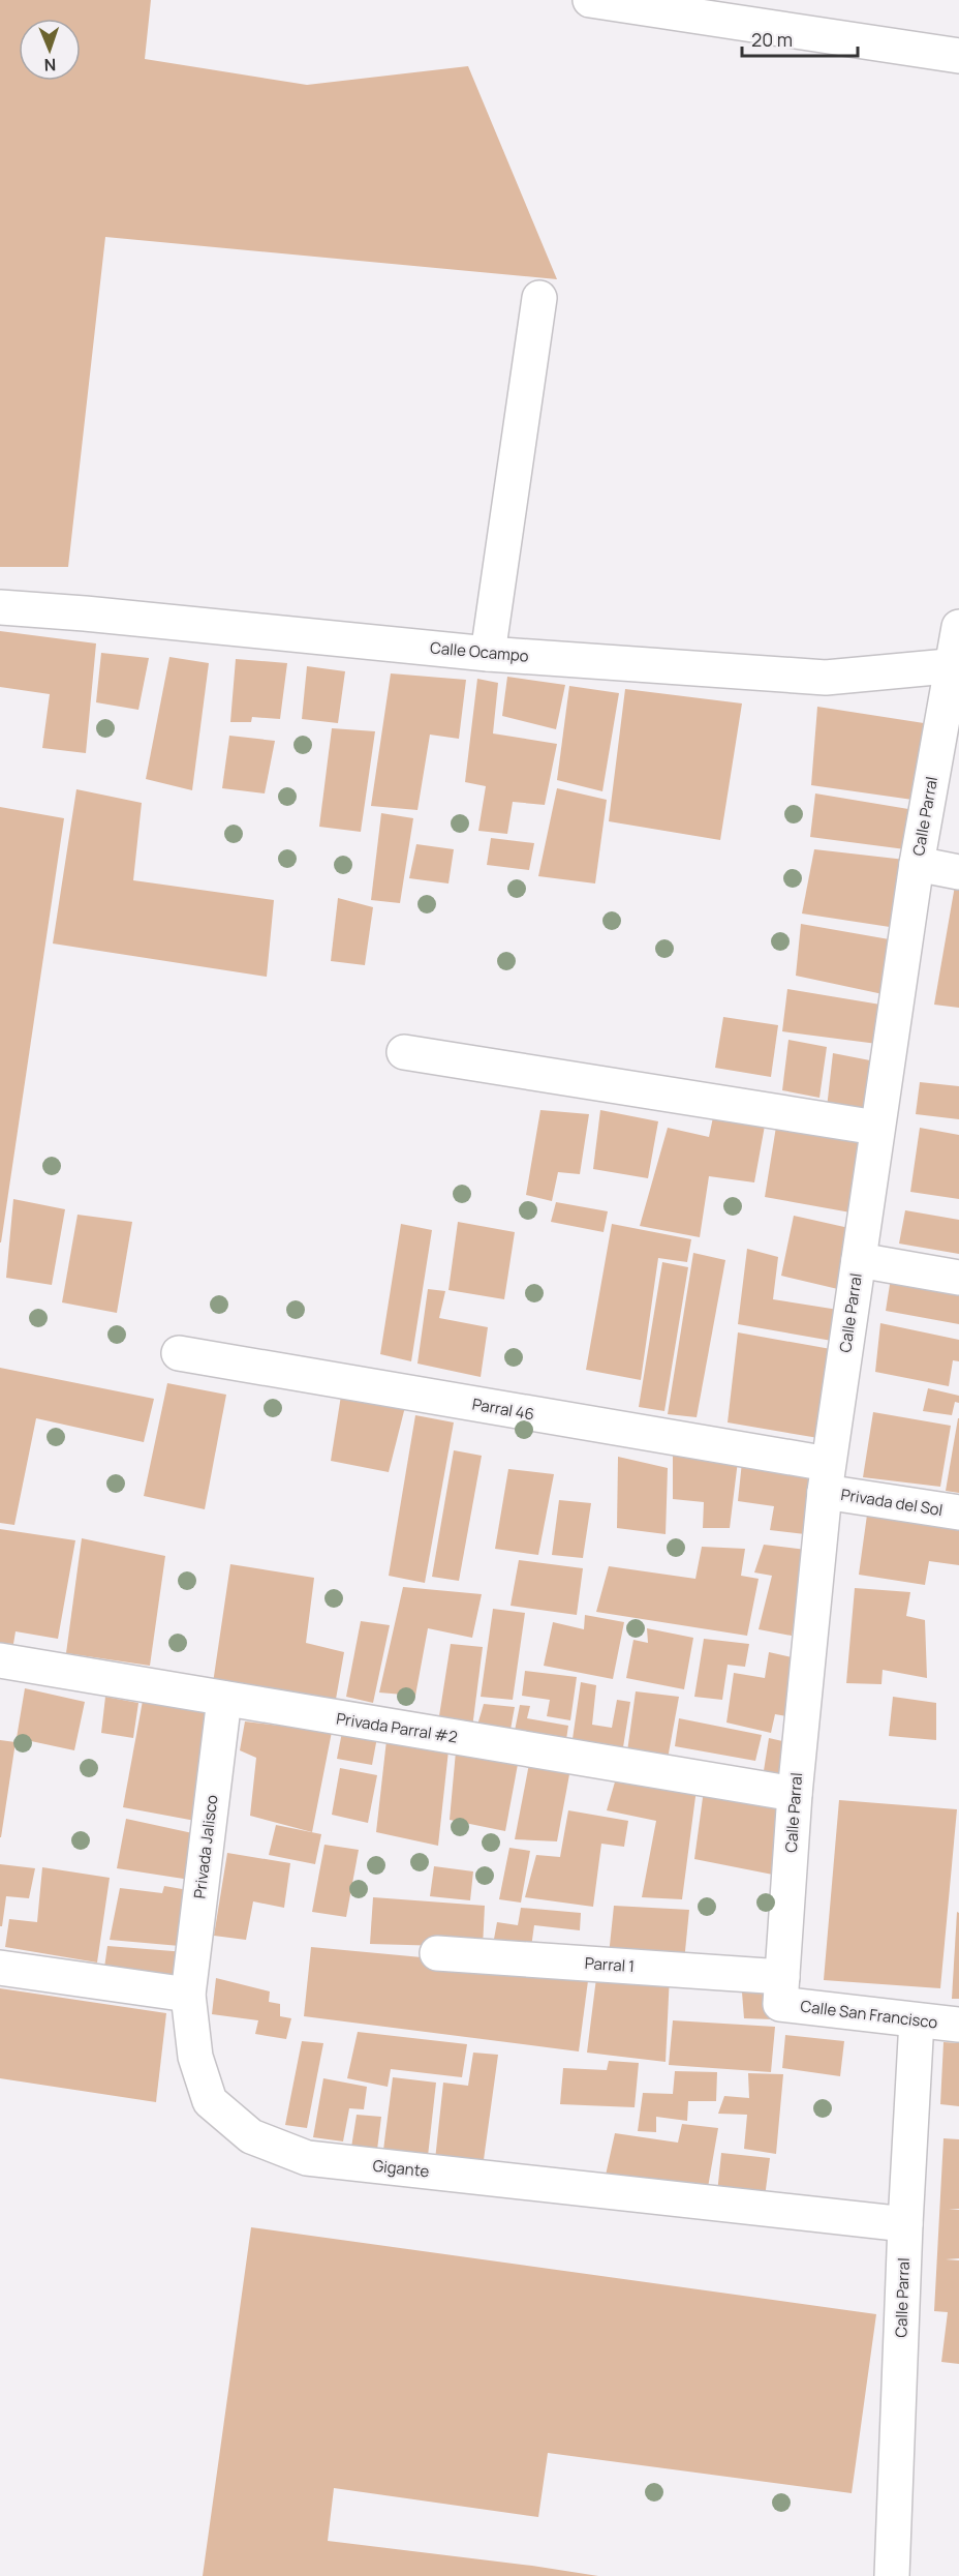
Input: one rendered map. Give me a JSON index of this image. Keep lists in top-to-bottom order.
{
  "streets": {
    "street": [
      "Calle Ocampo",
      "Calle Parral",
      "Parral 46",
      "Privada del Sol",
      "Privada Parral #2",
      "Privada Jalisco",
      "Parral 1",
      "Calle San Francisco",
      "Gigante"
    ]
  },
  "crossings": [
    ["Calle Ocampo", "Calle Parral"],
    ["Calle Parral", "Parral 46"],
    ["Calle Parral", "Privada del Sol"],
    ["Calle Parral", "Privada Parral #2"],
    ["Calle Parral", "Parral 1"],
    ["Calle Parral", "Calle San Francisco"],
    ["Calle Parral", "Gigante"],
    ["Parral 46", "Privada del Sol"],
    ["Privada Parral #2", "Privada Jalisco"],
    ["Privada Jalisco", "Gigante"],
    ["Parral 1", "Calle San Francisco"]
  ],
  "scale_bar": "20 m",
  "north": "bottom"
}
